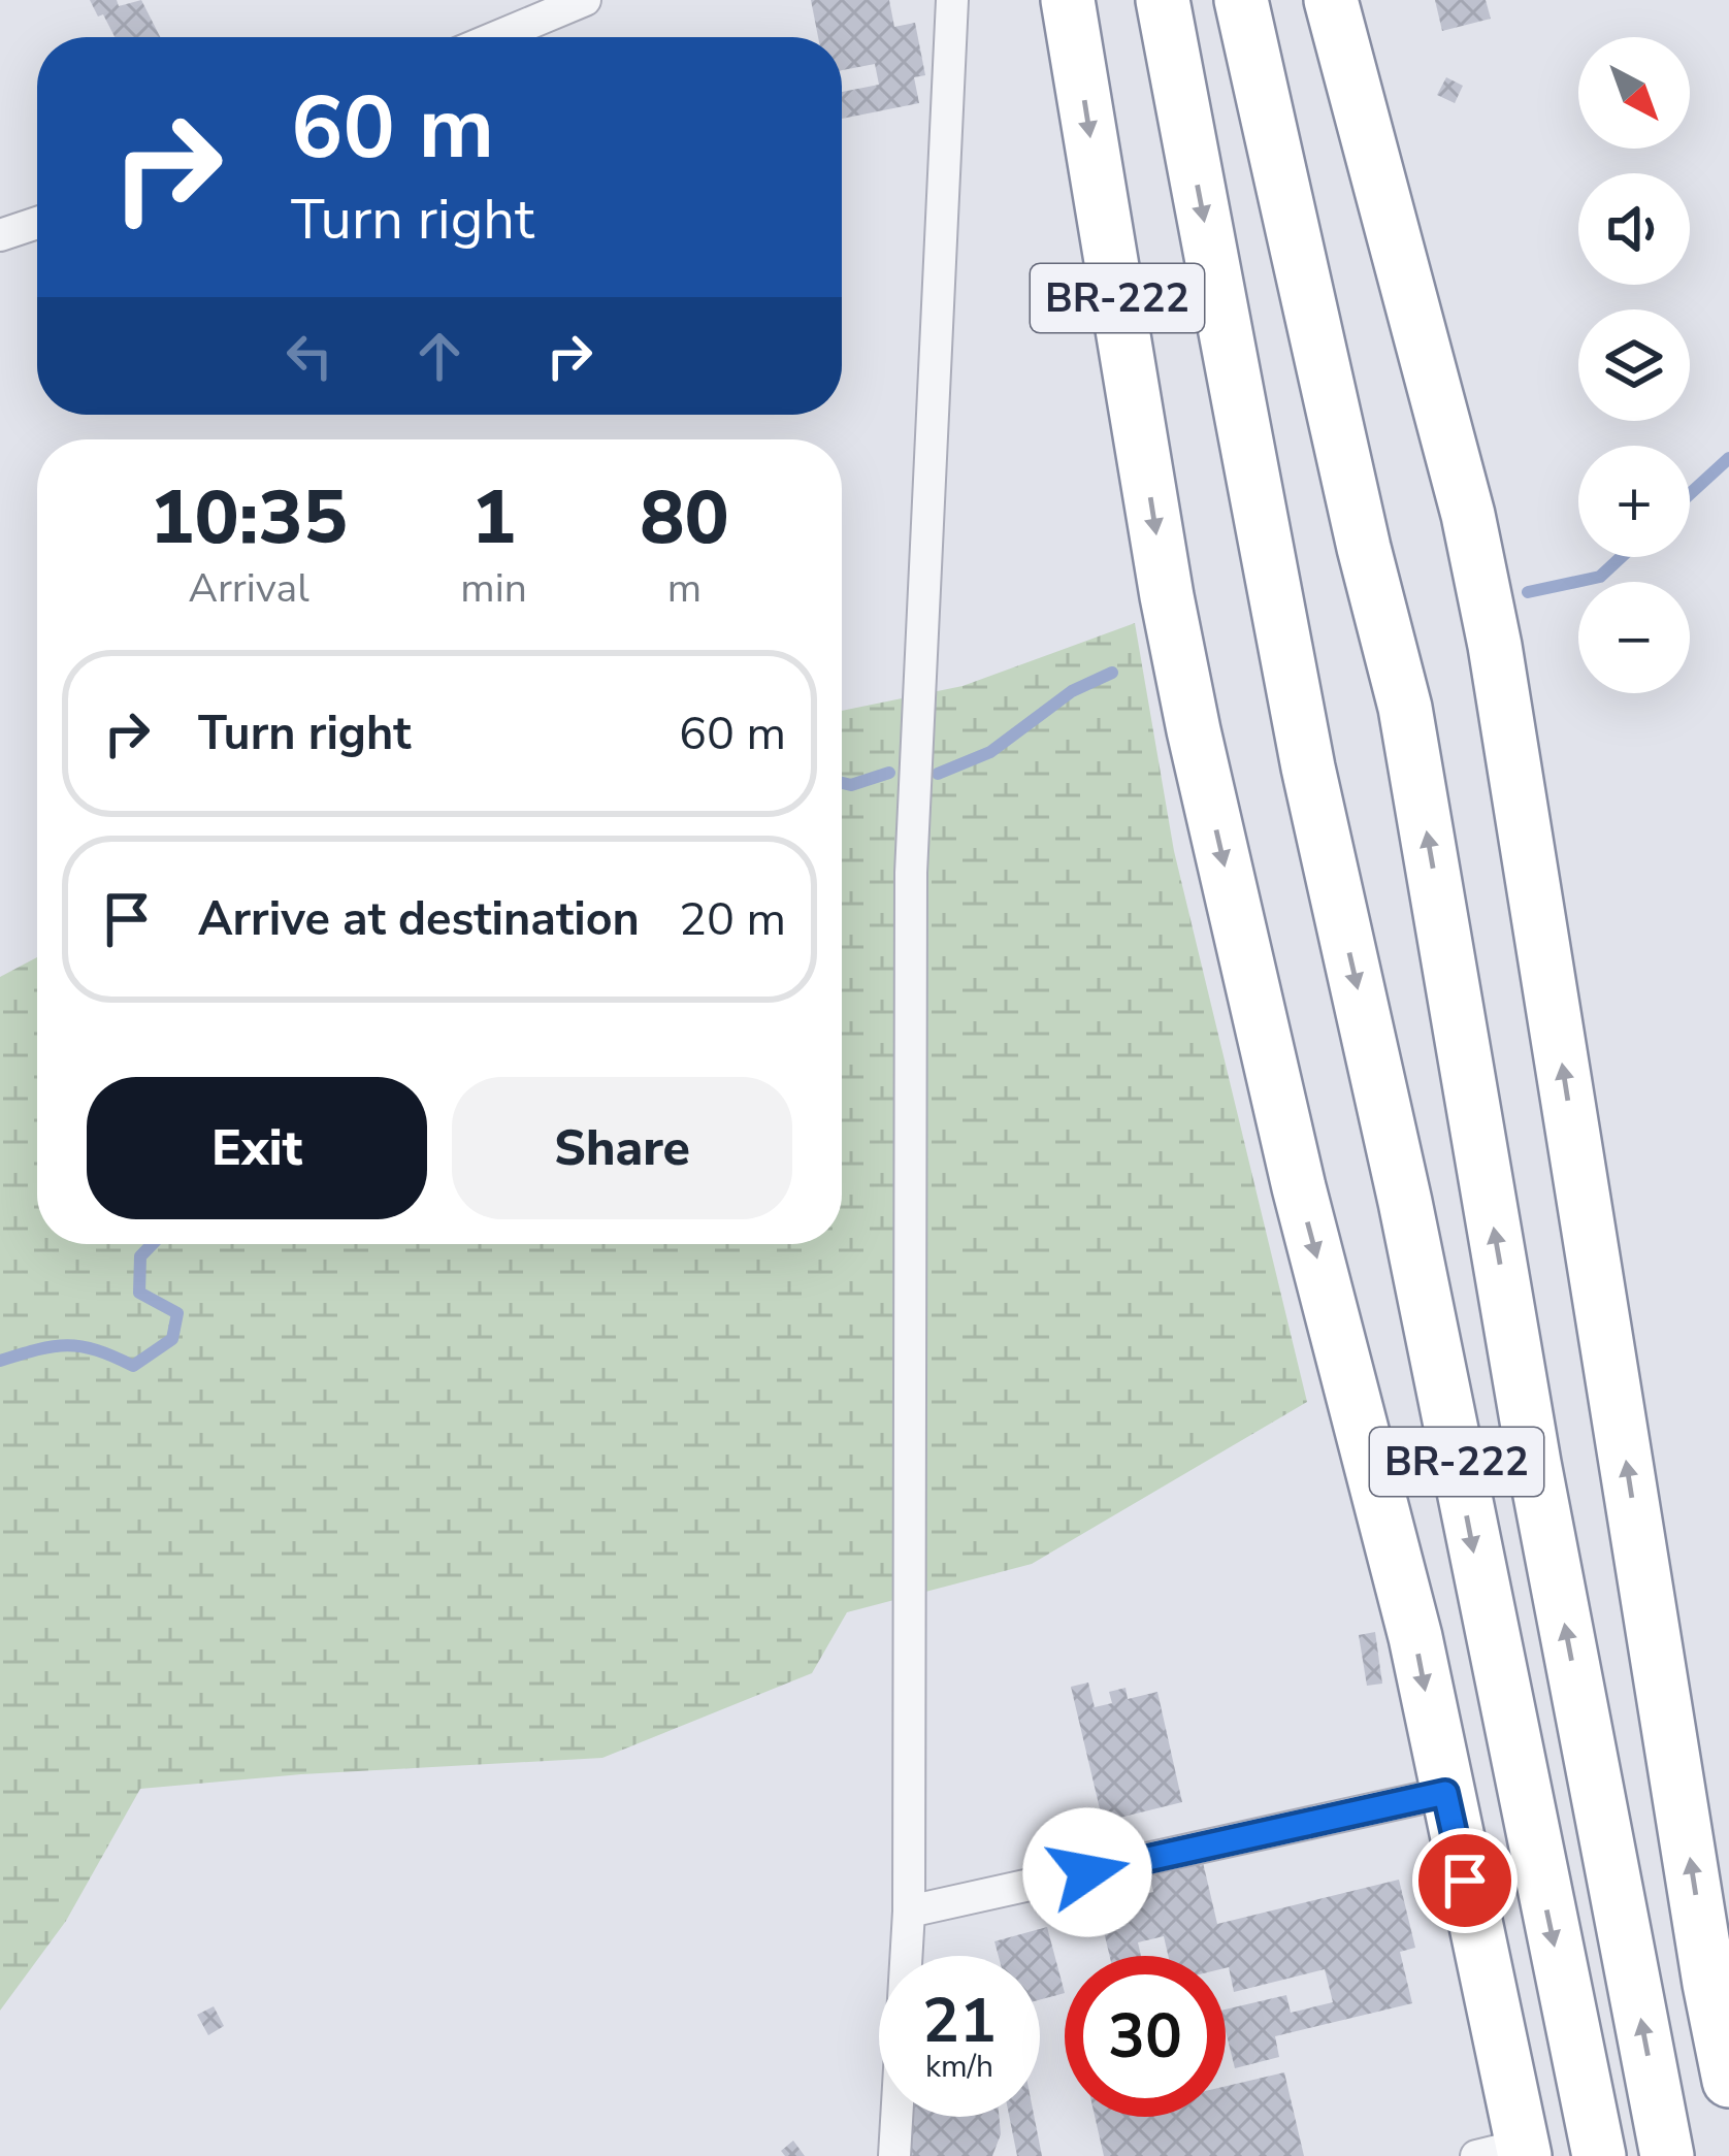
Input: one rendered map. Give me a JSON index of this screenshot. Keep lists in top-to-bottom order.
{
  "streets": {
    "highway": ["BR-222"]
  },
  "north": "bottom right",
  "page": {
    "map_buttons": ["+", "−"],
    "turn": ["60 m", "Turn right"],
    "eta": [
      "10:35",
      "Arrival",
      "1",
      "min",
      "80",
      "m"
    ],
    "list": [
      {
        "name": "Turn right",
        "value": "60 m"
      },
      {
        "name": "Arrive at destination",
        "value": "20 m"
      }
    ],
    "buttons": ["Exit", "Share"],
    "speed": "21 km/h",
    "limit": "30"
  }
}
